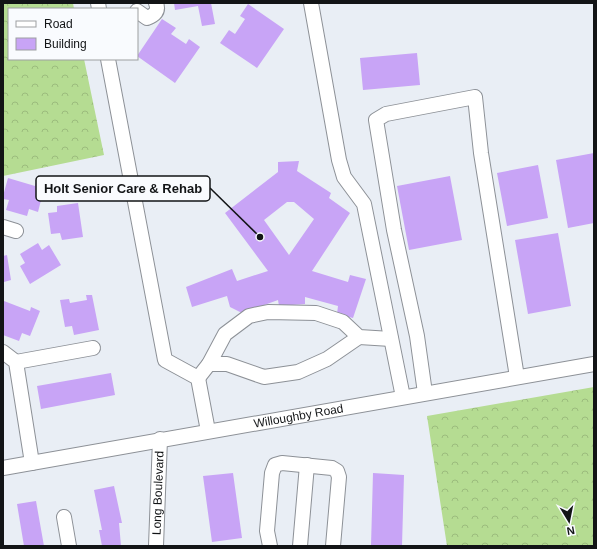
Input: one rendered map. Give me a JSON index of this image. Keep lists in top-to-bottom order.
{
  "streets": {
    "street": ["Willoughby Road", "Long Boulevard"]
  },
  "crossings": [
    ["Willoughby Road", "Long Boulevard"]
  ],
  "places": ["Holt Senior Care & Rehab"],
  "legend": ["Road", "Building"],
  "north": "bottom"
}
